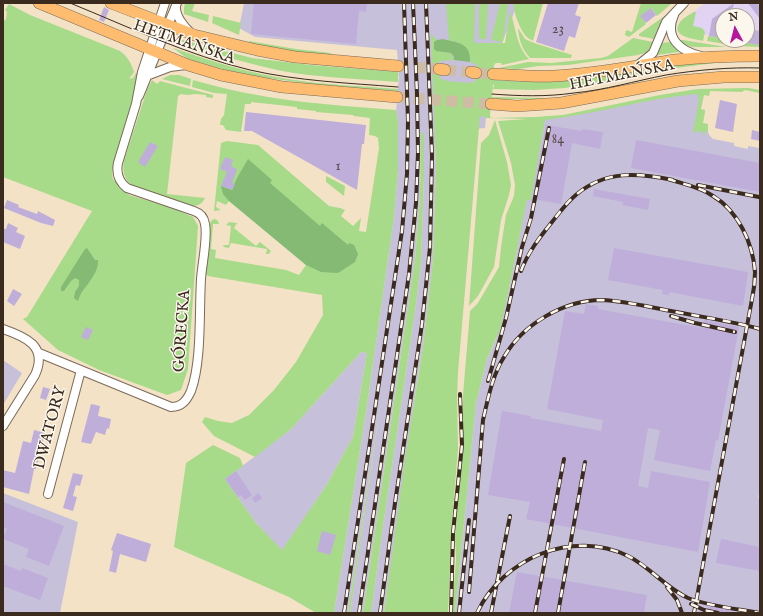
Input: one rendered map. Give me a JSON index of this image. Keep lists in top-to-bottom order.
{
  "streets": {
    "main road": ["HETMAŃSKA"],
    "street": ["GÓRECKA", "DWATORY"]
  },
  "crossings": [
    ["HETMAŃSKA", "GÓRECKA"],
    ["GÓRECKA", "DWATORY"]
  ],
  "house_numbers": ["23", "84", "1"],
  "north": "top"
}
